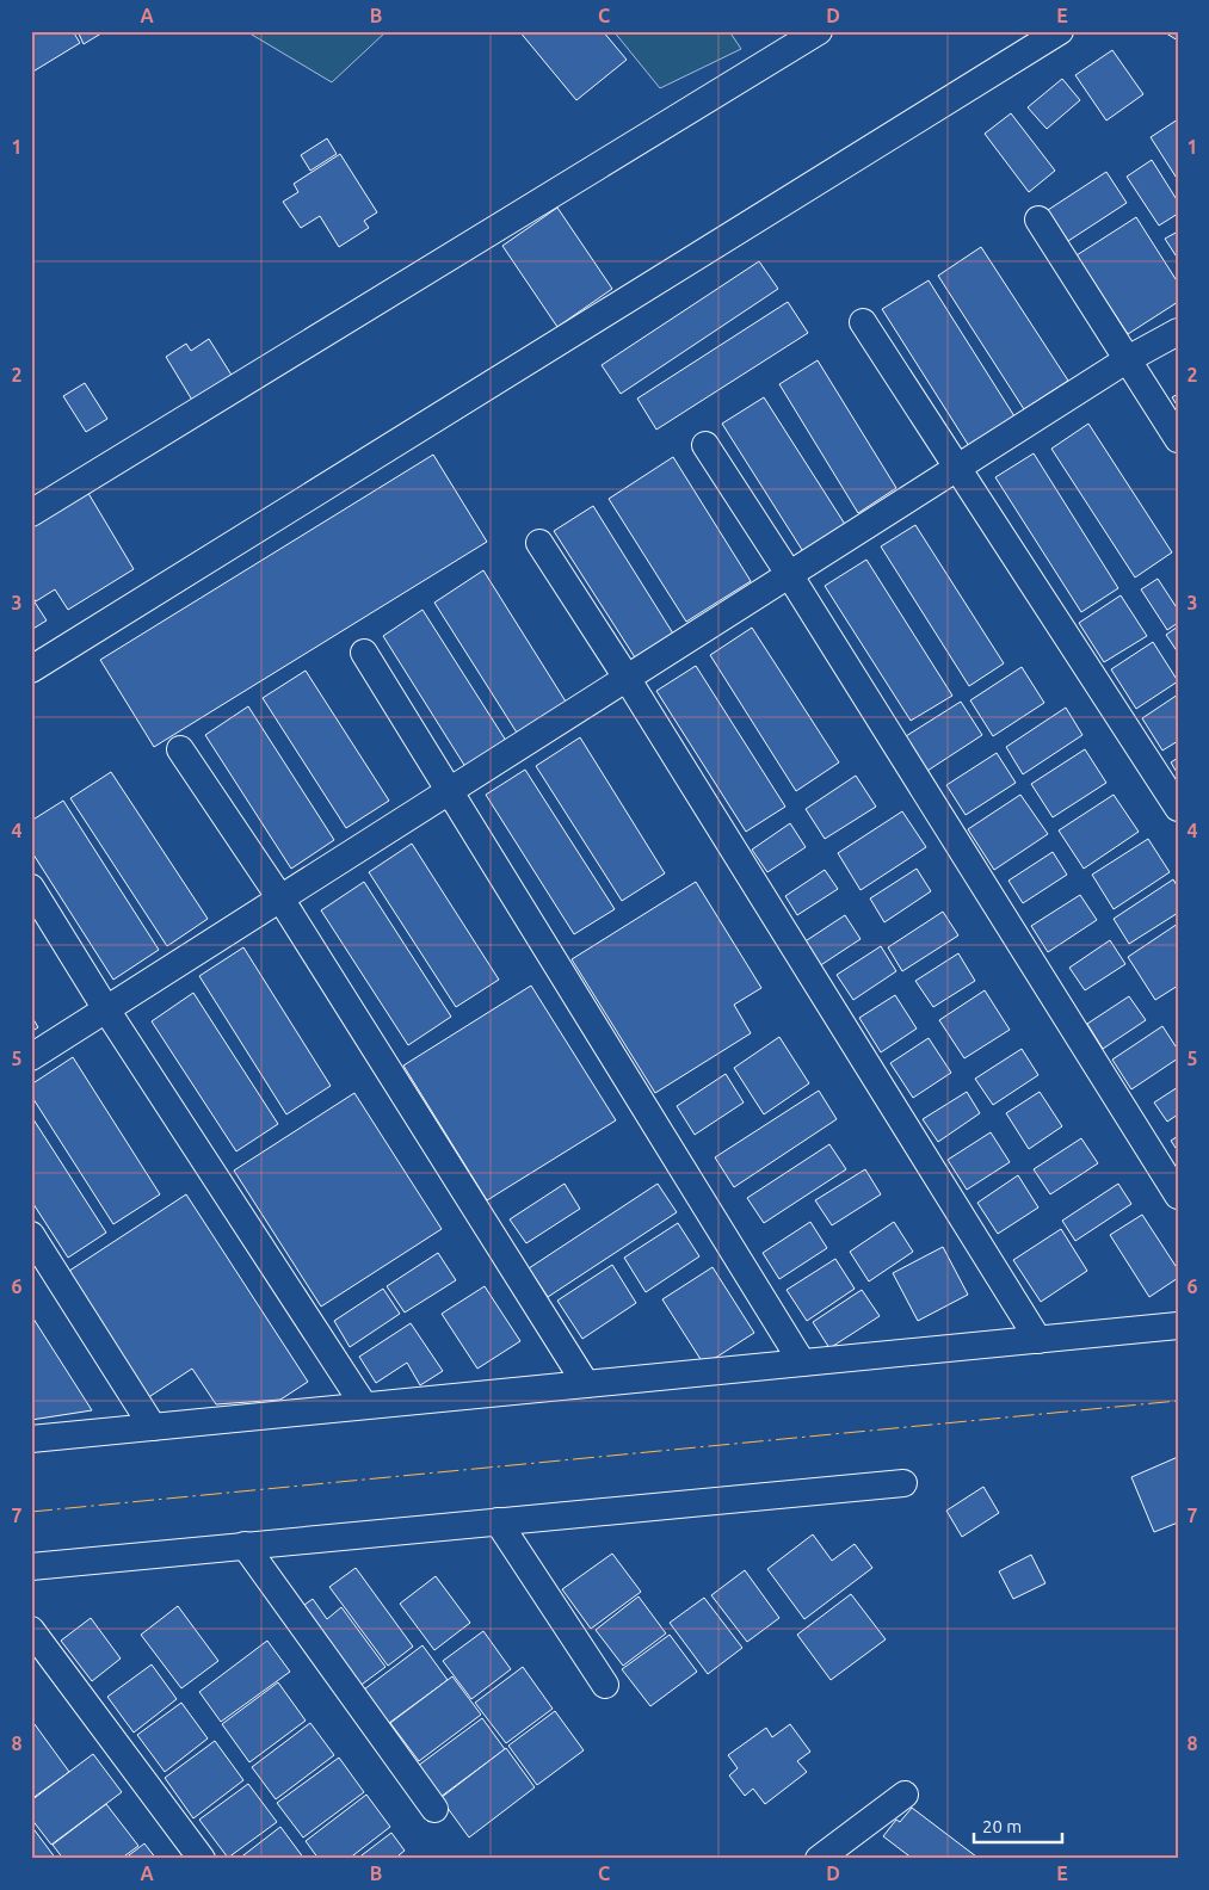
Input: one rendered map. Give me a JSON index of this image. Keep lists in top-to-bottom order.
{
  "scale_bar": "20 m",
  "grid": {
    "columns": [
      "A",
      "B",
      "C",
      "D",
      "E"
    ],
    "rows": [
      "1",
      "2",
      "3",
      "4",
      "5",
      "6",
      "7",
      "8"
    ]
  }
}
